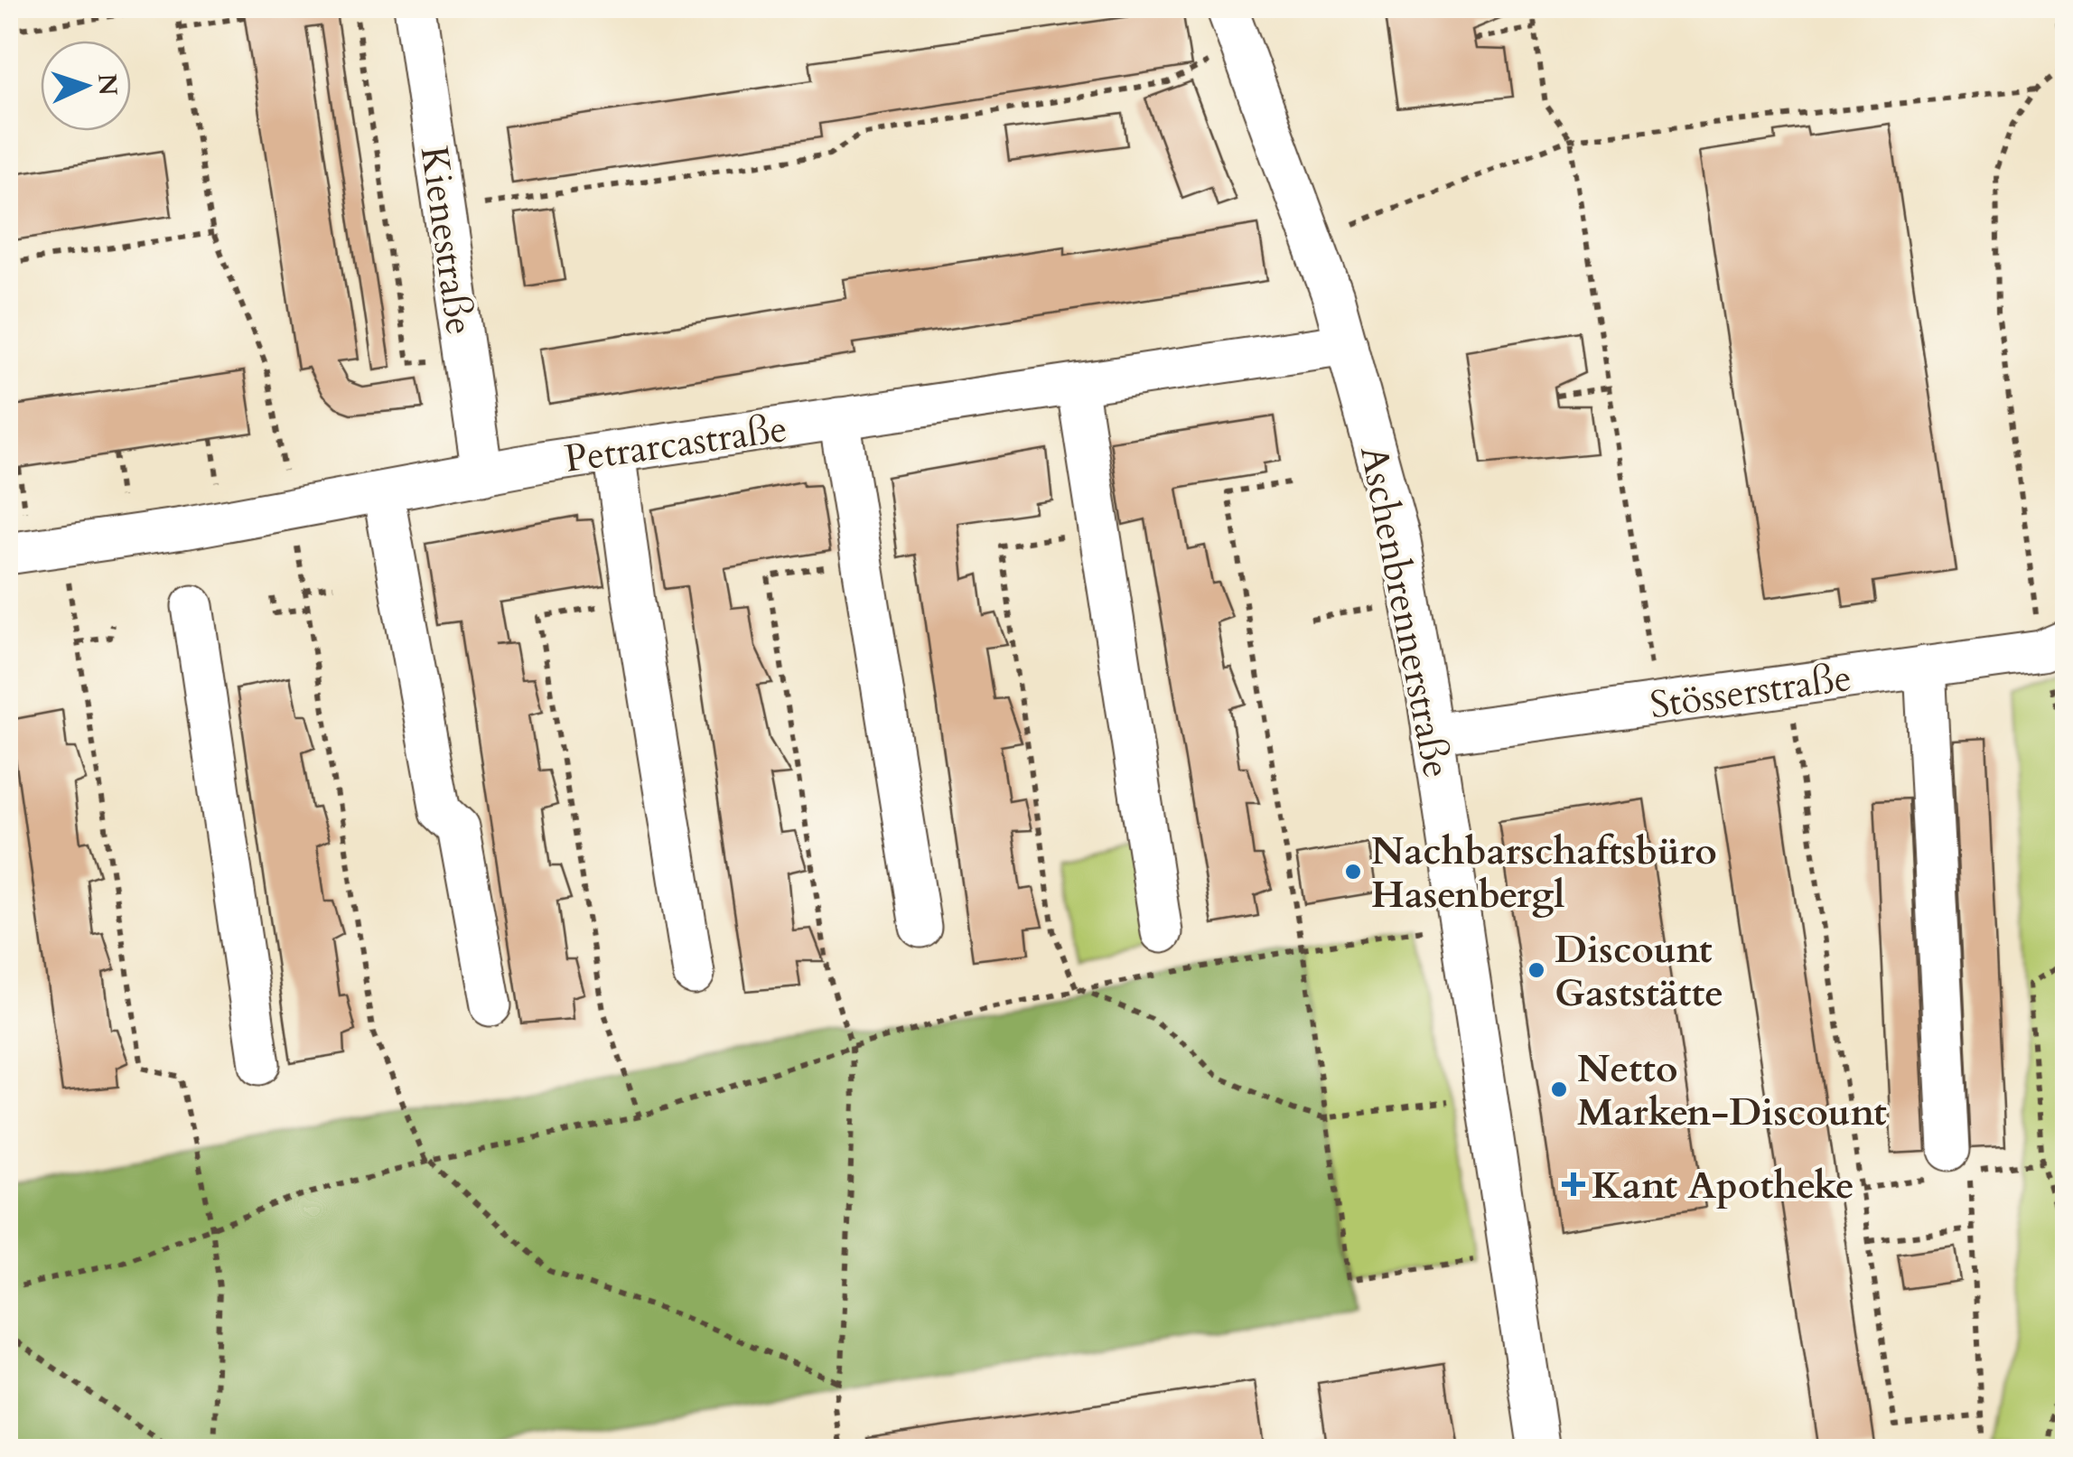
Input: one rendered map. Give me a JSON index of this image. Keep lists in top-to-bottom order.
{
  "streets": {
    "street": [
      "Kienestraße",
      "Petrarcastraße",
      "Aschenbrennerstraße",
      "Stösserstraße"
    ]
  },
  "crossings": [
    ["Kienestraße", "Petrarcastraße"],
    ["Petrarcastraße", "Aschenbrennerstraße"],
    ["Aschenbrennerstraße", "Stösserstraße"]
  ],
  "places": {
    "other": ["Nachbarschaftsbüro Hasenbergl", "Discount Gaststätte", "Netto Marken-Discount"],
    "health": ["Kant Apotheke"]
  },
  "north": "right"
}
